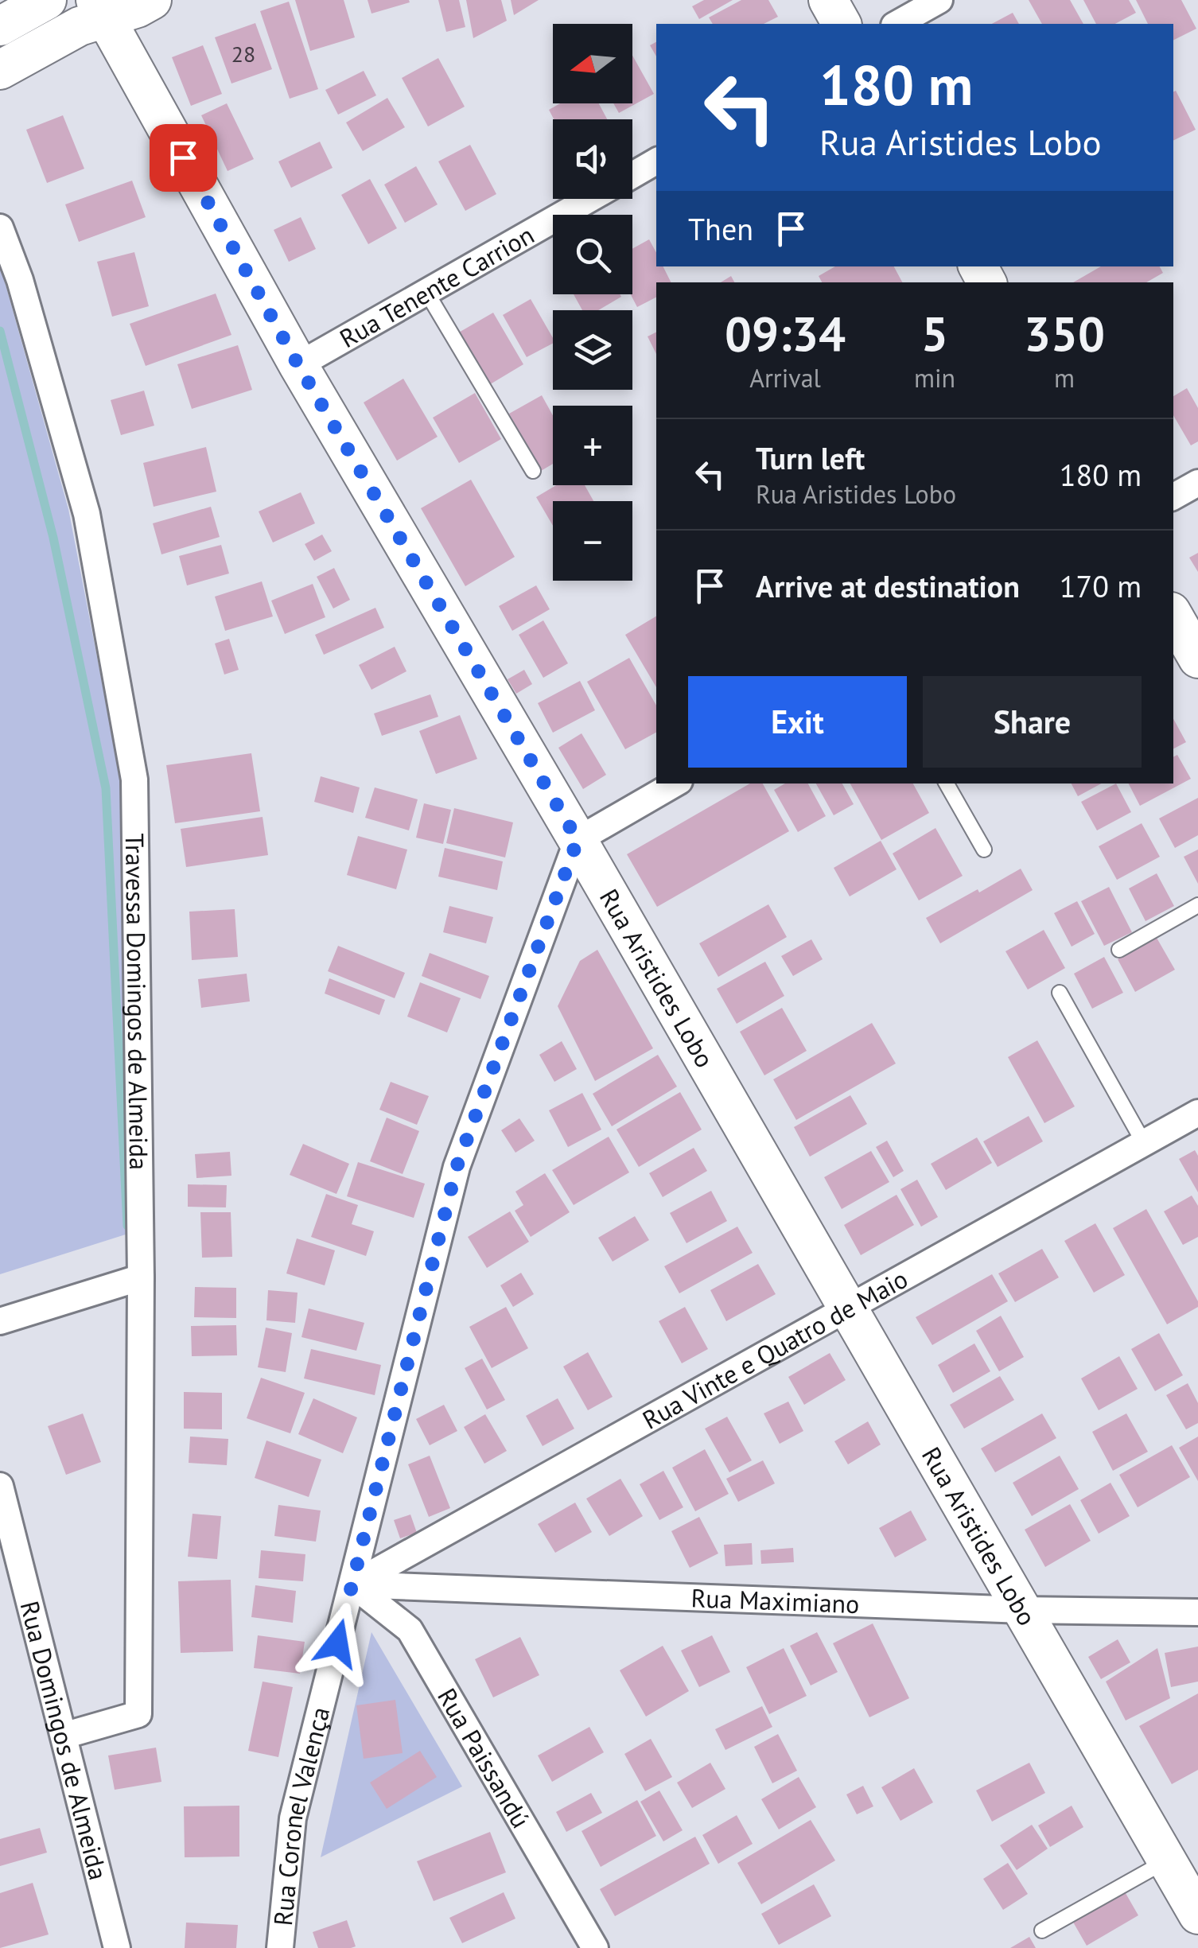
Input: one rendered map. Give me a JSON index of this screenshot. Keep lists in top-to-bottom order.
{
  "streets": {
    "street": [
      "Rua Tenente Carrion",
      "Rua Aristides Lobo",
      "Travessa Domingos de Almeida",
      "Rua Vinte e Quatro de Maio",
      "Rua Maximiano",
      "Rua Domingos de Almeida",
      "Rua Paissandú",
      "Rua Coronel Valença"
    ]
  },
  "crossings": [
    ["Rua Tenente Carrion", "Rua Aristides Lobo"],
    ["Rua Aristides Lobo", "Rua Vinte e Quatro de Maio"],
    ["Rua Aristides Lobo", "Rua Maximiano"],
    ["Rua Aristides Lobo", "Rua Coronel Valença"],
    ["Travessa Domingos de Almeida", "Rua Domingos de Almeida"],
    ["Rua Vinte e Quatro de Maio", "Rua Maximiano"],
    ["Rua Vinte e Quatro de Maio", "Rua Paissandú"],
    ["Rua Vinte e Quatro de Maio", "Rua Coronel Valença"],
    ["Rua Maximiano", "Rua Paissandú"],
    ["Rua Maximiano", "Rua Coronel Valença"],
    ["Rua Paissandú", "Rua Coronel Valença"]
  ],
  "house_numbers": ["28"],
  "north": "left",
  "page": {
    "map_buttons": ["+", "−"],
    "turn": ["180 m", "Rua Aristides Lobo"],
    "then": "Then",
    "eta": [
      "09:34",
      "Arrival",
      "5",
      "min",
      "350",
      "m"
    ],
    "list": [
      {
        "name": "Turn left",
        "note": "Rua Aristides Lobo",
        "value": "180 m"
      },
      {
        "name": "Arrive at destination",
        "value": "170 m"
      }
    ],
    "buttons": ["Exit", "Share"]
  }
}
